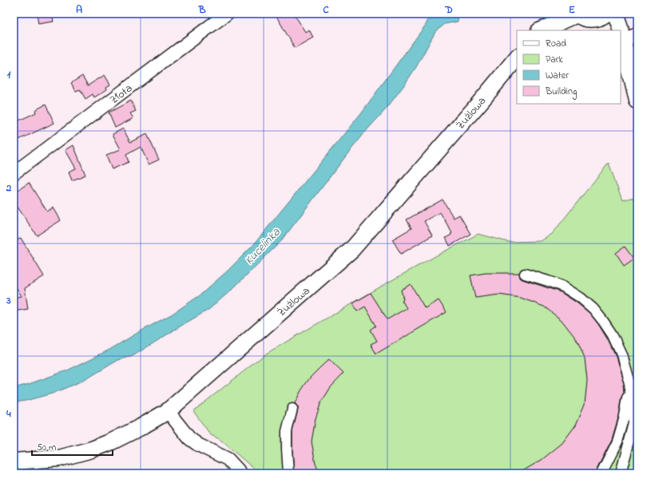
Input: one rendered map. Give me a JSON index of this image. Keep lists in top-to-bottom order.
{
  "streets": {
    "street": ["Złota", "Żużlowa"]
  },
  "water": ["Kucelinka"],
  "legend": [
    "Road",
    "Park",
    "Water",
    "Building"
  ],
  "scale_bar": "50 m",
  "grid": {
    "columns": [
      "A",
      "B",
      "C",
      "D",
      "E"
    ],
    "rows": [
      "1",
      "2",
      "3",
      "4"
    ]
  }
}
